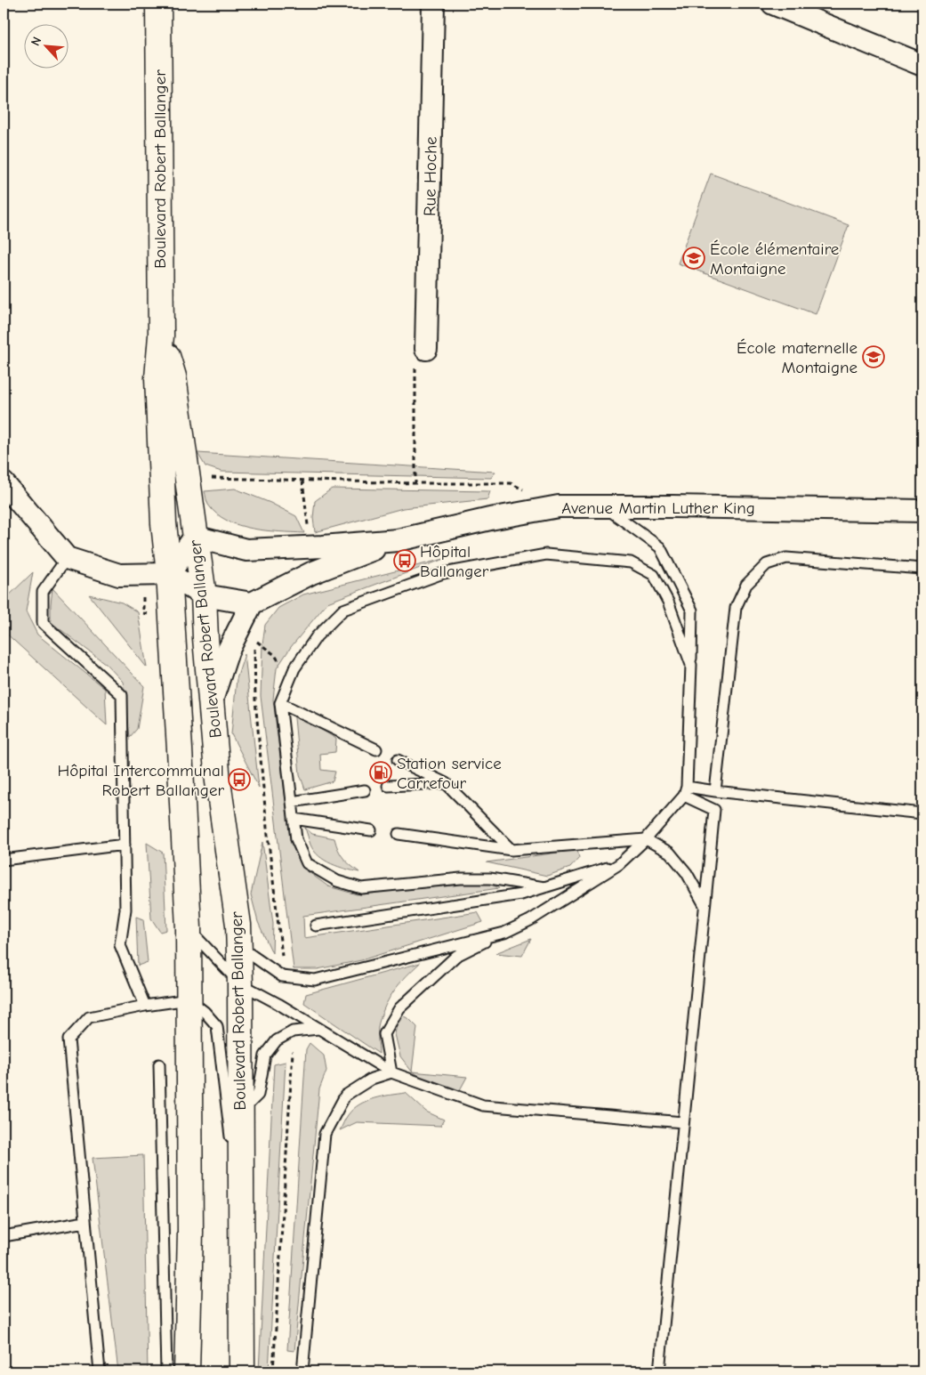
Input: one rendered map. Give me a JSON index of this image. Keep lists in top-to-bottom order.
{
  "streets": {
    "main road": ["Boulevard Robert Ballanger"],
    "street": ["Rue Hoche", "Avenue Martin Luther King"]
  },
  "crossings": [
    ["Boulevard Robert Ballanger", "Avenue Martin Luther King"]
  ],
  "places": {
    "school or university": ["École élémentaire Montaigne", "École maternelle Montaigne"],
    "bus stop": ["Hôpital Ballanger", "Hôpital Intercommunal Robert Ballanger"],
    "fuel station": ["Station service Carrefour"]
  },
  "north": "top left"
}
